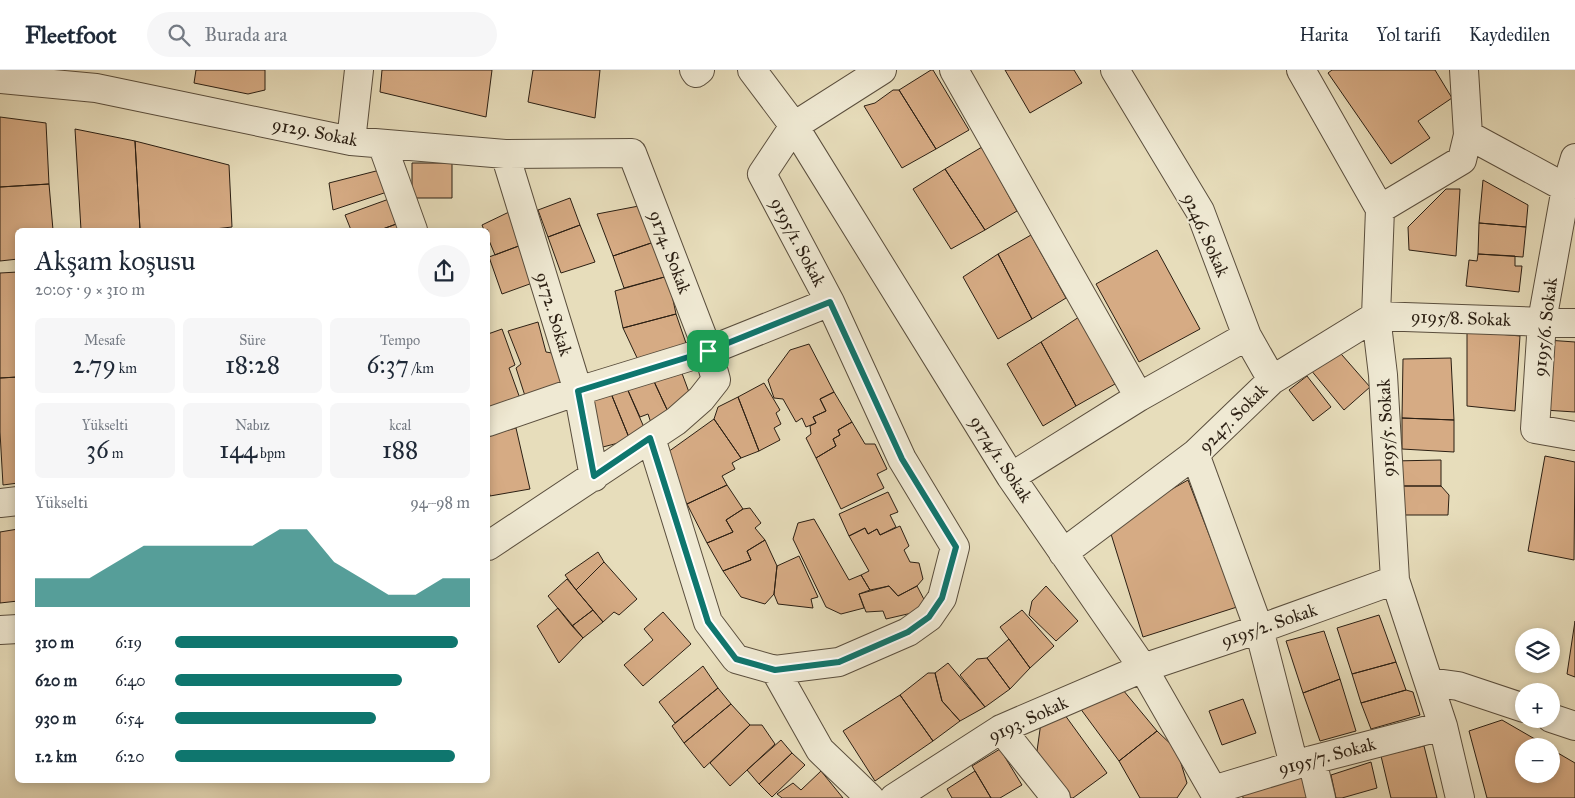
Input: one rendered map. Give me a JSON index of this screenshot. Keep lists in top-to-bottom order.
{
  "streets": {
    "street": [
      "9129. Sokak",
      "9246. Sokak",
      "9195/1. Sokak",
      "9174. Sokak",
      "9172. Sokak",
      "9195/8. Sokak",
      "9195/6. Sokak",
      "9247. Sokak",
      "9195/5. Sokak",
      "9174/1. Sokak",
      "9195/2. Sokak",
      "9193. Sokak",
      "9195/7. Sokak"
    ]
  },
  "crossings": [
    ["9129. Sokak", "9174. Sokak"],
    ["9129. Sokak", "9172. Sokak"],
    ["9246. Sokak", "9247. Sokak"],
    ["9195/1. Sokak", "9174/1. Sokak"],
    ["9195/8. Sokak", "9195/6. Sokak"],
    ["9195/8. Sokak", "9247. Sokak"],
    ["9195/8. Sokak", "9195/5. Sokak"],
    ["9247. Sokak", "9195/5. Sokak"],
    ["9247. Sokak", "9195/2. Sokak"],
    ["9247. Sokak", "9195/7. Sokak"],
    ["9195/5. Sokak", "9195/2. Sokak"],
    ["9195/5. Sokak", "9195/7. Sokak"],
    ["9174/1. Sokak", "9195/2. Sokak"],
    ["9174/1. Sokak", "9193. Sokak"],
    ["9174/1. Sokak", "9195/7. Sokak"],
    ["9195/2. Sokak", "9193. Sokak"]
  ],
  "page": {
    "header": "Fleetfoot",
    "search": "Burada ara",
    "nav": ["Harita", "Yol tarifi", "Kaydedilen"],
    "heading": ["Akşam koşusu", "20:05 · 9 × 310 m"],
    "stats": [
      ["Mesafe", "2.79 km"],
      ["Süre", "18:28"],
      ["Tempo", "6:37 /km"],
      ["Yükselti", "36 m"],
      ["Nabız", "144 bpm"],
      ["kcal", "188"]
    ],
    "chart": ["Yükselti", "94–98 m"],
    "list": [
      {
        "name": "310 m",
        "note": "6:19"
      },
      {
        "name": "620 m",
        "note": "6:40"
      },
      {
        "name": "930 m",
        "note": "6:54"
      },
      {
        "name": "1.2 km",
        "note": "6:20"
      }
    ],
    "map_buttons": ["+", "−"]
  }
}
